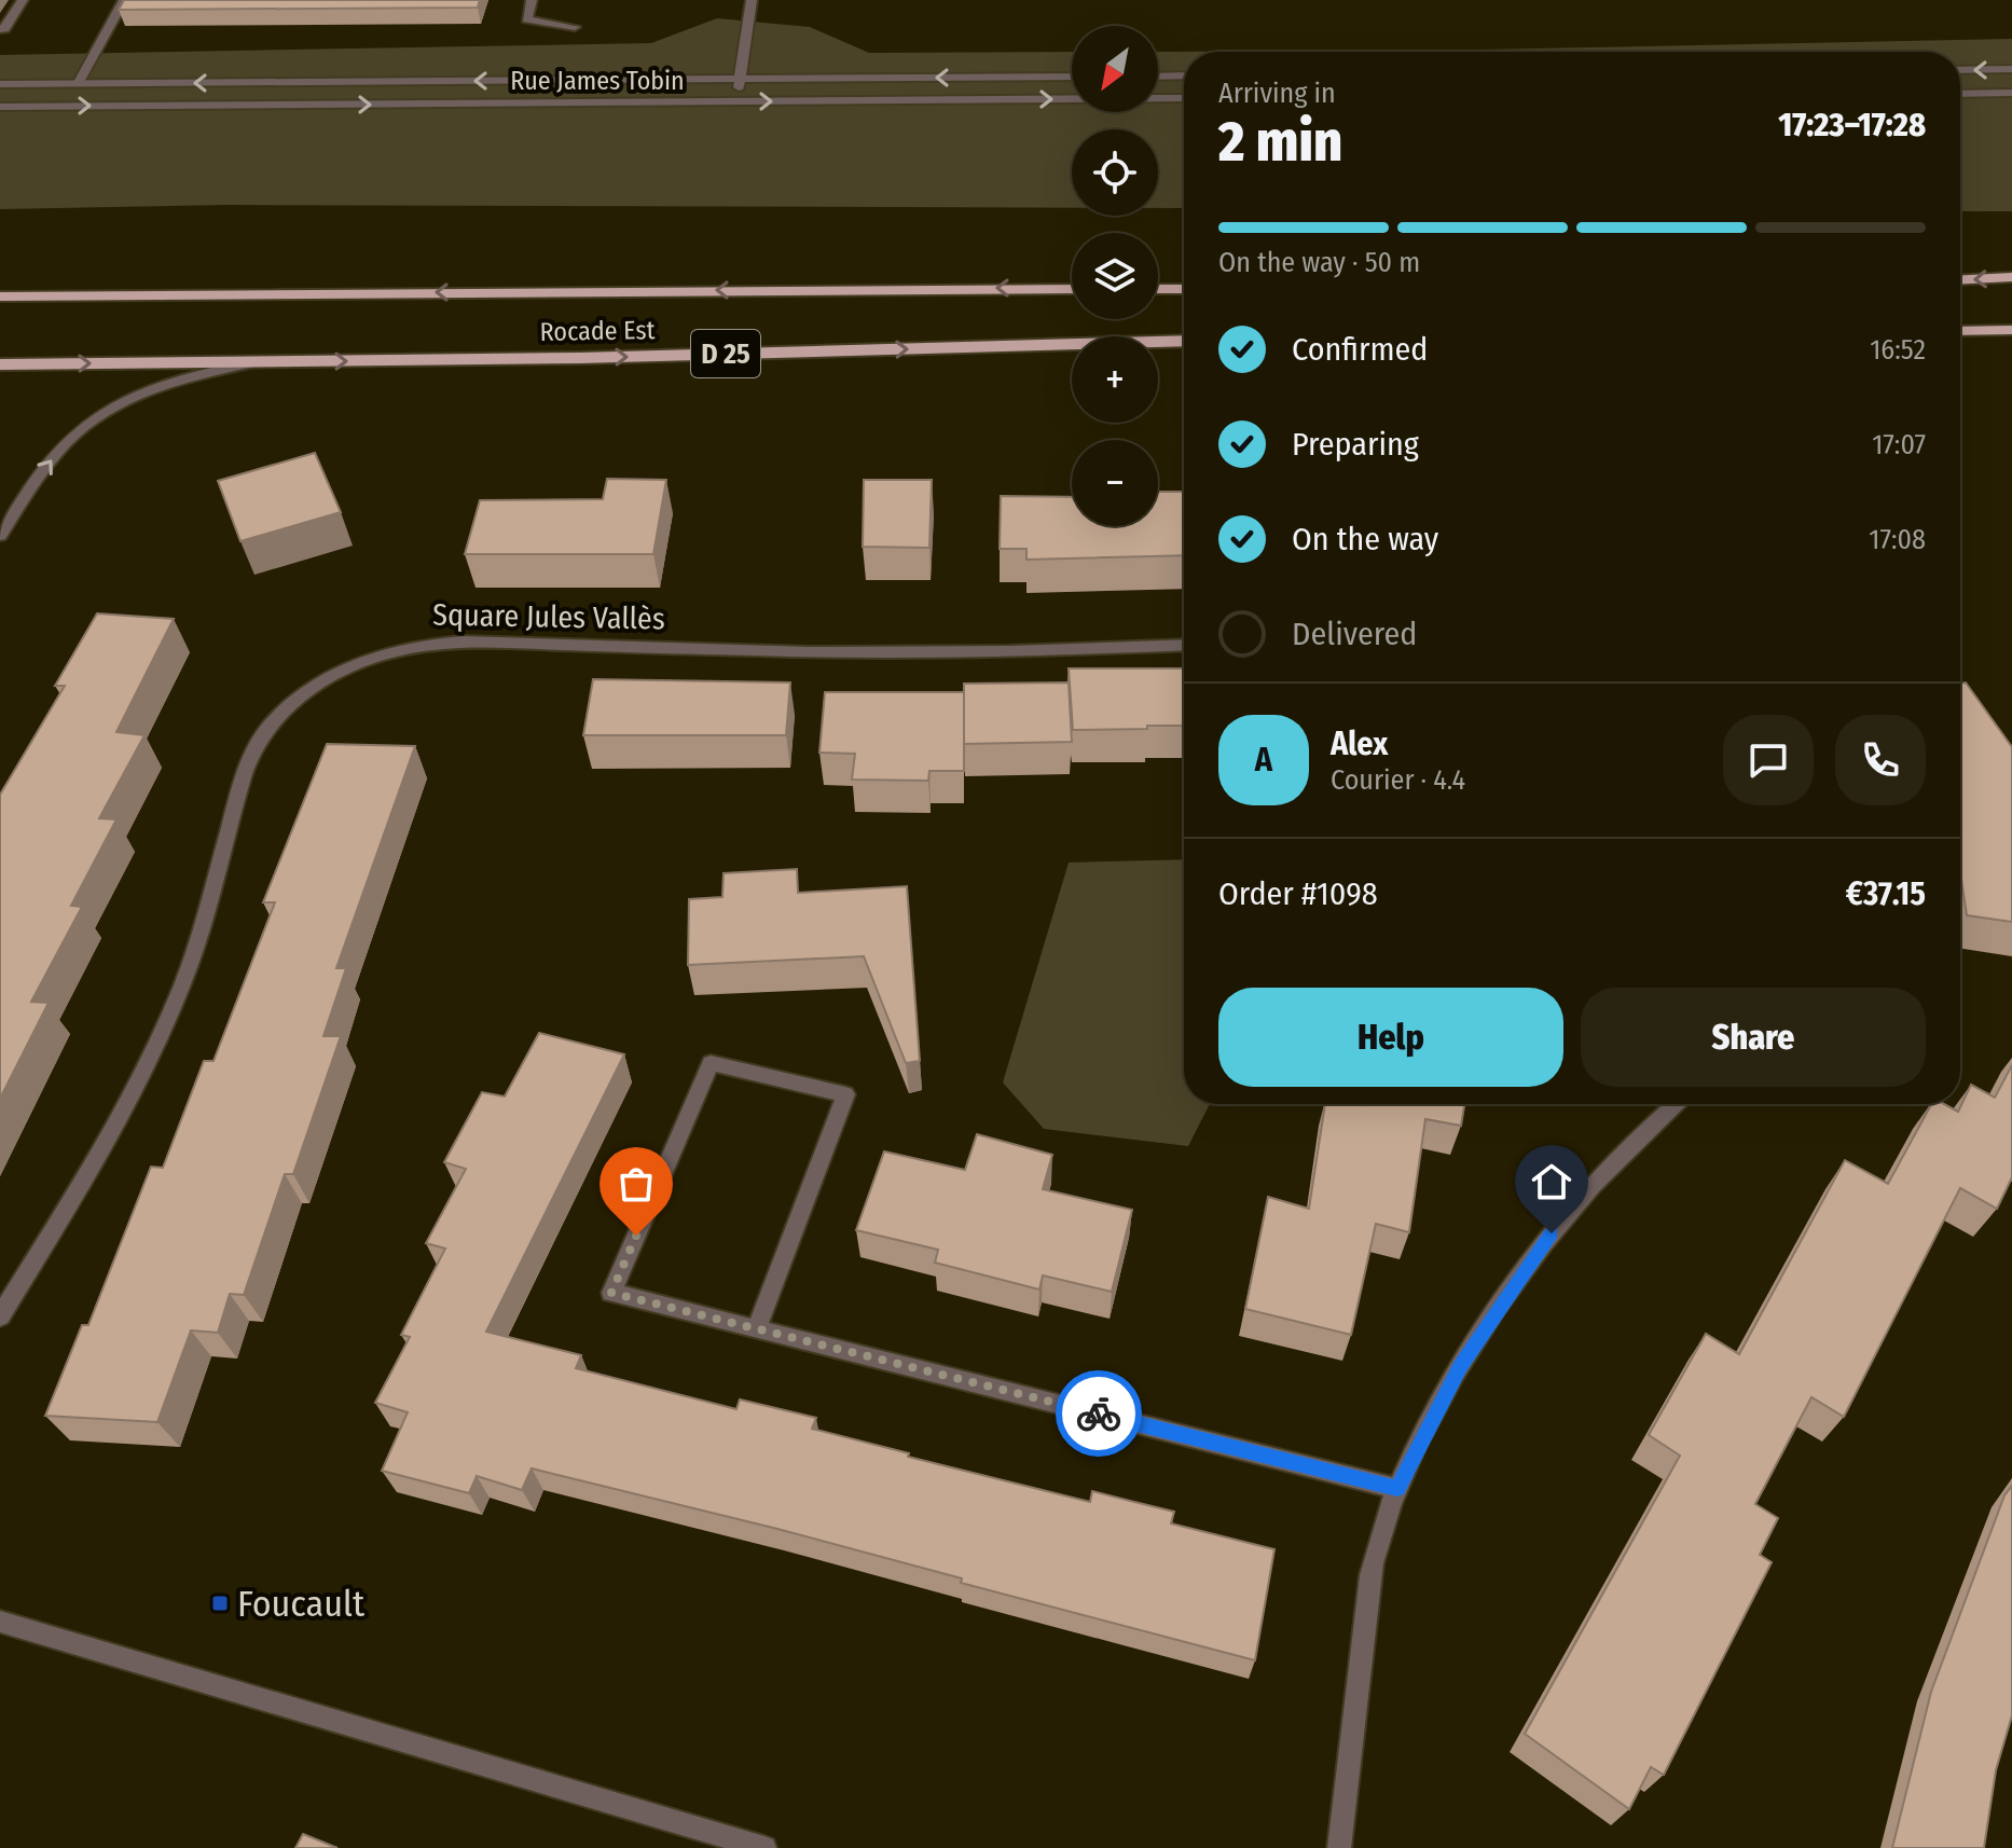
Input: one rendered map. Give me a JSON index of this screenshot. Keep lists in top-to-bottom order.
{
  "streets": {
    "main road": ["Rocade Est", "D 25"],
    "street": ["Rue James Tobin", "Square Jules Vallès"]
  },
  "places": {
    "transit": ["Foucault"]
  },
  "north": "bottom left",
  "page": {
    "map_buttons": ["+", "−"],
    "heading": ["2 min", "Arriving in", "17:23–17:28"],
    "panel": [
      "Alex",
      "Courier · 4.4",
      "Order #1098",
      "€37.15"
    ],
    "bar": "On the way · 50 m",
    "list": [
      ["Confirmed", "16:52"],
      ["Preparing", "17:07"],
      ["On the way", "17:08"],
      "Delivered"
    ],
    "round": "A",
    "buttons": ["Help", "Share"]
  }
}
